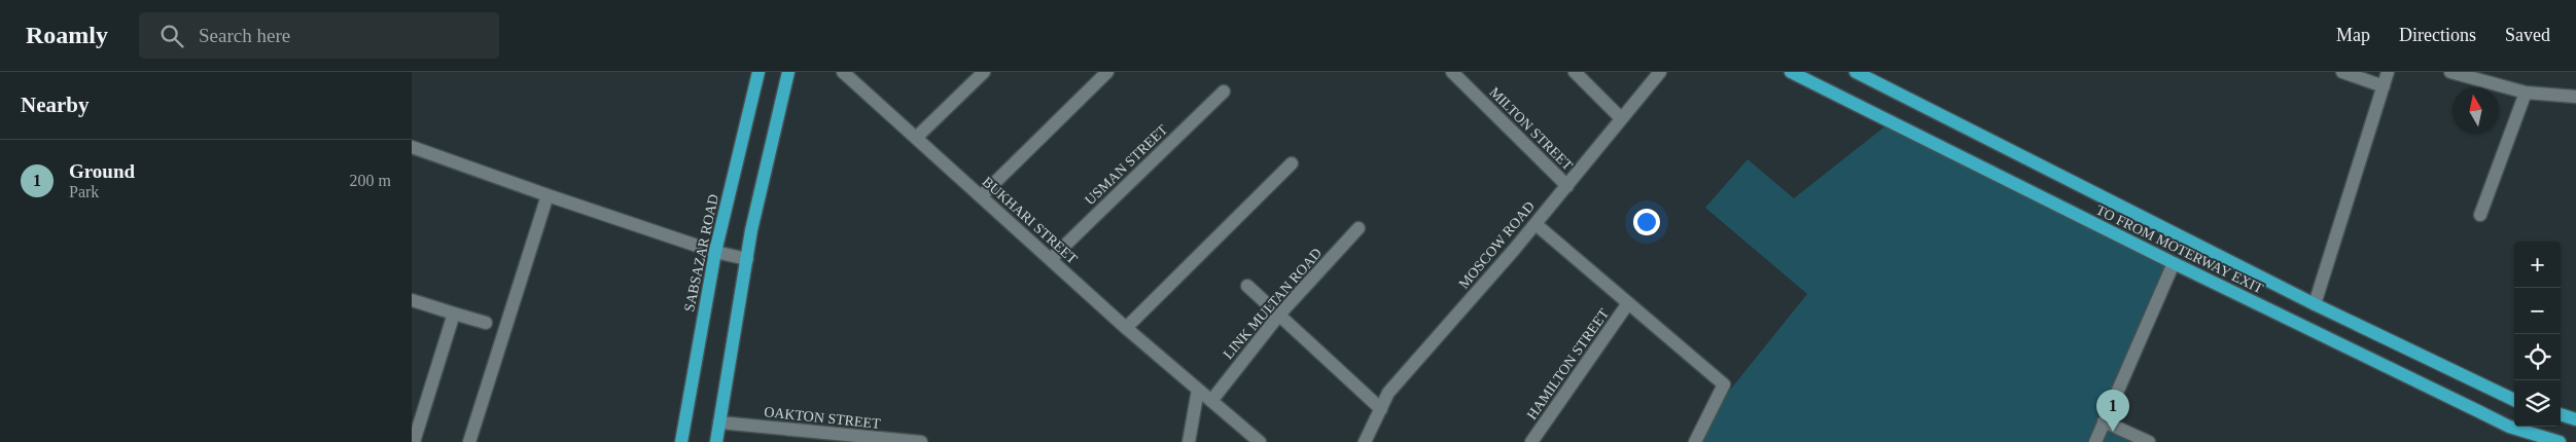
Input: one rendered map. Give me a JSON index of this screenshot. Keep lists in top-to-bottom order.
{
  "streets": {
    "main road": ["TO FROM MOTERWAY EXIT", "SABSAZAR ROAD"],
    "street": [
      "MILTON STREET",
      "USMAN STREET",
      "BUKHARI STREET",
      "MOSCOW ROAD",
      "LINK MULTAN ROAD",
      "HAMILTON STREET",
      "OAKTON STREET"
    ]
  },
  "crossings": [
    ["MILTON STREET", "MOSCOW ROAD"],
    ["USMAN STREET", "BUKHARI STREET"],
    ["BUKHARI STREET", "LINK MULTAN ROAD"]
  ],
  "north": "top",
  "page": {
    "header": "Roamly",
    "search": "Search here",
    "nav": ["Map", "Directions", "Saved"],
    "heading": "Nearby",
    "list": [
      {
        "mark": "1",
        "name": "Ground",
        "note": "Park",
        "value": "200 m"
      }
    ],
    "map_buttons": ["+", "−"],
    "pins": "1"
  }
}
